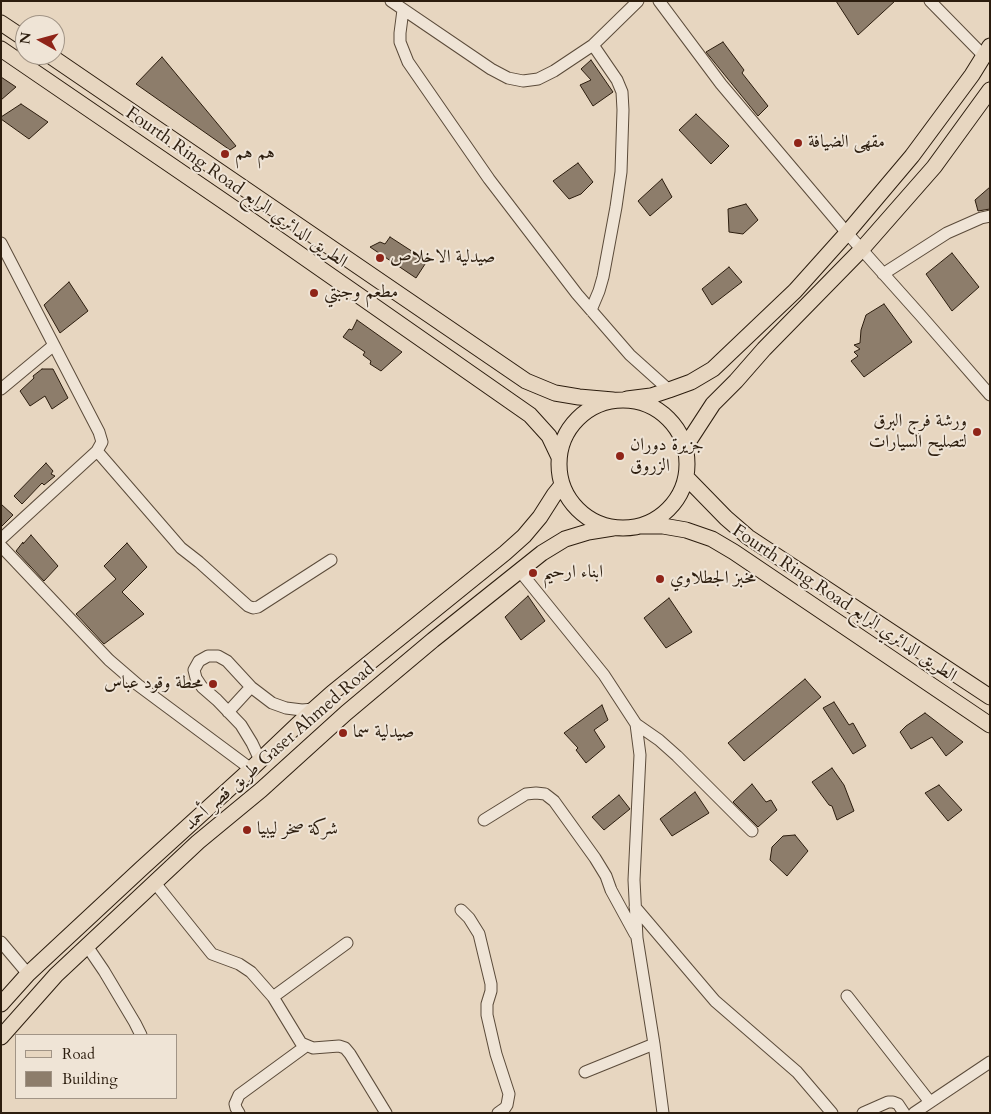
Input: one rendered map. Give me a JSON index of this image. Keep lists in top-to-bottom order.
{
  "streets": {
    "main road": ["Fourth Ring Road الطريق الدائري الرابع", "طريق قصر أحمد Gaser Ahmed Road"]
  },
  "crossings": [
    ["Fourth Ring Road الطريق الدائري الرابع", "طريق قصر أحمد Gaser Ahmed Road"]
  ],
  "places": [
    "مقهى الضيافة",
    "هم هم",
    "صيدلية الاخلاص",
    "مطعم وجبتي",
    "ورشة فرج البرق لتصليح السيارات",
    "جزيرة دوران الزروق",
    "ابناء ارحيم",
    "مخبز الجطلاوي",
    "محطة وقود عباس",
    "صيدلية سما",
    "شركة صخر ليبيا"
  ],
  "legend": ["Road", "Building"],
  "north": "left"
}
